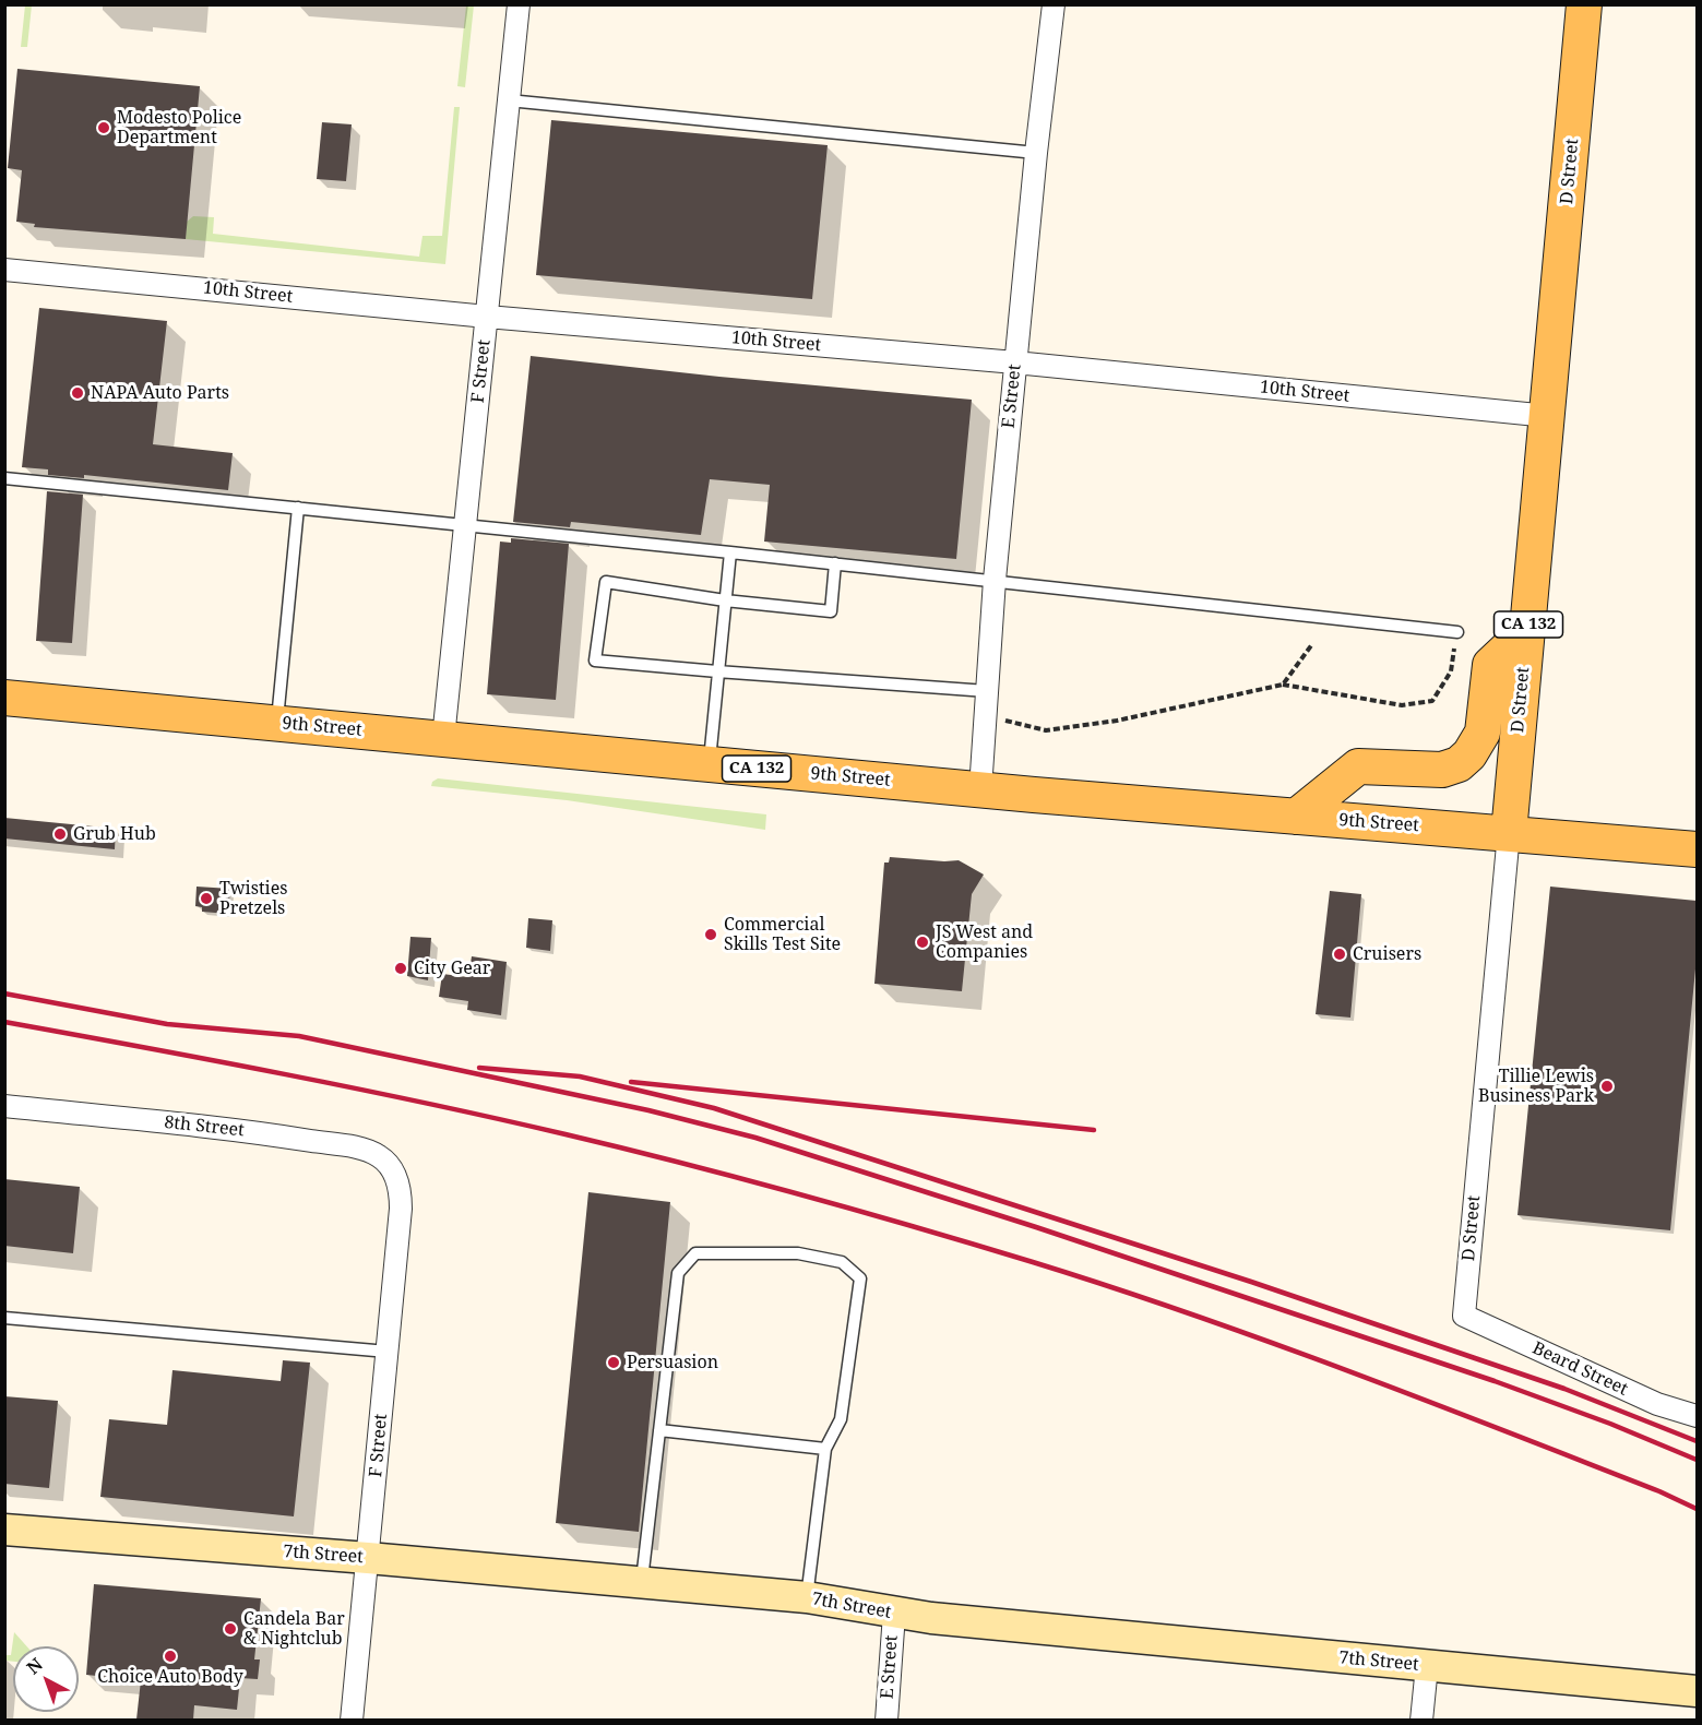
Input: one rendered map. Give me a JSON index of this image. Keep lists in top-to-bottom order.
{
  "streets": {
    "main road": ["D Street", "CA 132", "9th Street"],
    "street": [
      "10th Street",
      "F Street",
      "E Street",
      "8th Street",
      "Beard Street",
      "7th Street"
    ]
  },
  "crossings": [
    ["D Street", "10th Street"],
    ["D Street", "9th Street"],
    ["D Street", "Beard Street"],
    ["10th Street", "F Street"],
    ["10th Street", "E Street"],
    ["F Street", "9th Street"],
    ["F Street", "8th Street"],
    ["F Street", "7th Street"],
    ["E Street", "9th Street"],
    ["E Street", "7th Street"]
  ],
  "places": [
    "Modesto Police Department",
    "NAPA Auto Parts",
    "Grub Hub",
    "Twisties Pretzels",
    "Commercial Skills Test Site",
    "JS West and Companies",
    "Cruisers",
    "City Gear",
    "Tillie Lewis Business Park",
    "Persuasion",
    "Candela Bar & Nightclub",
    "Choice Auto Body"
  ],
  "north": "top left"
}
